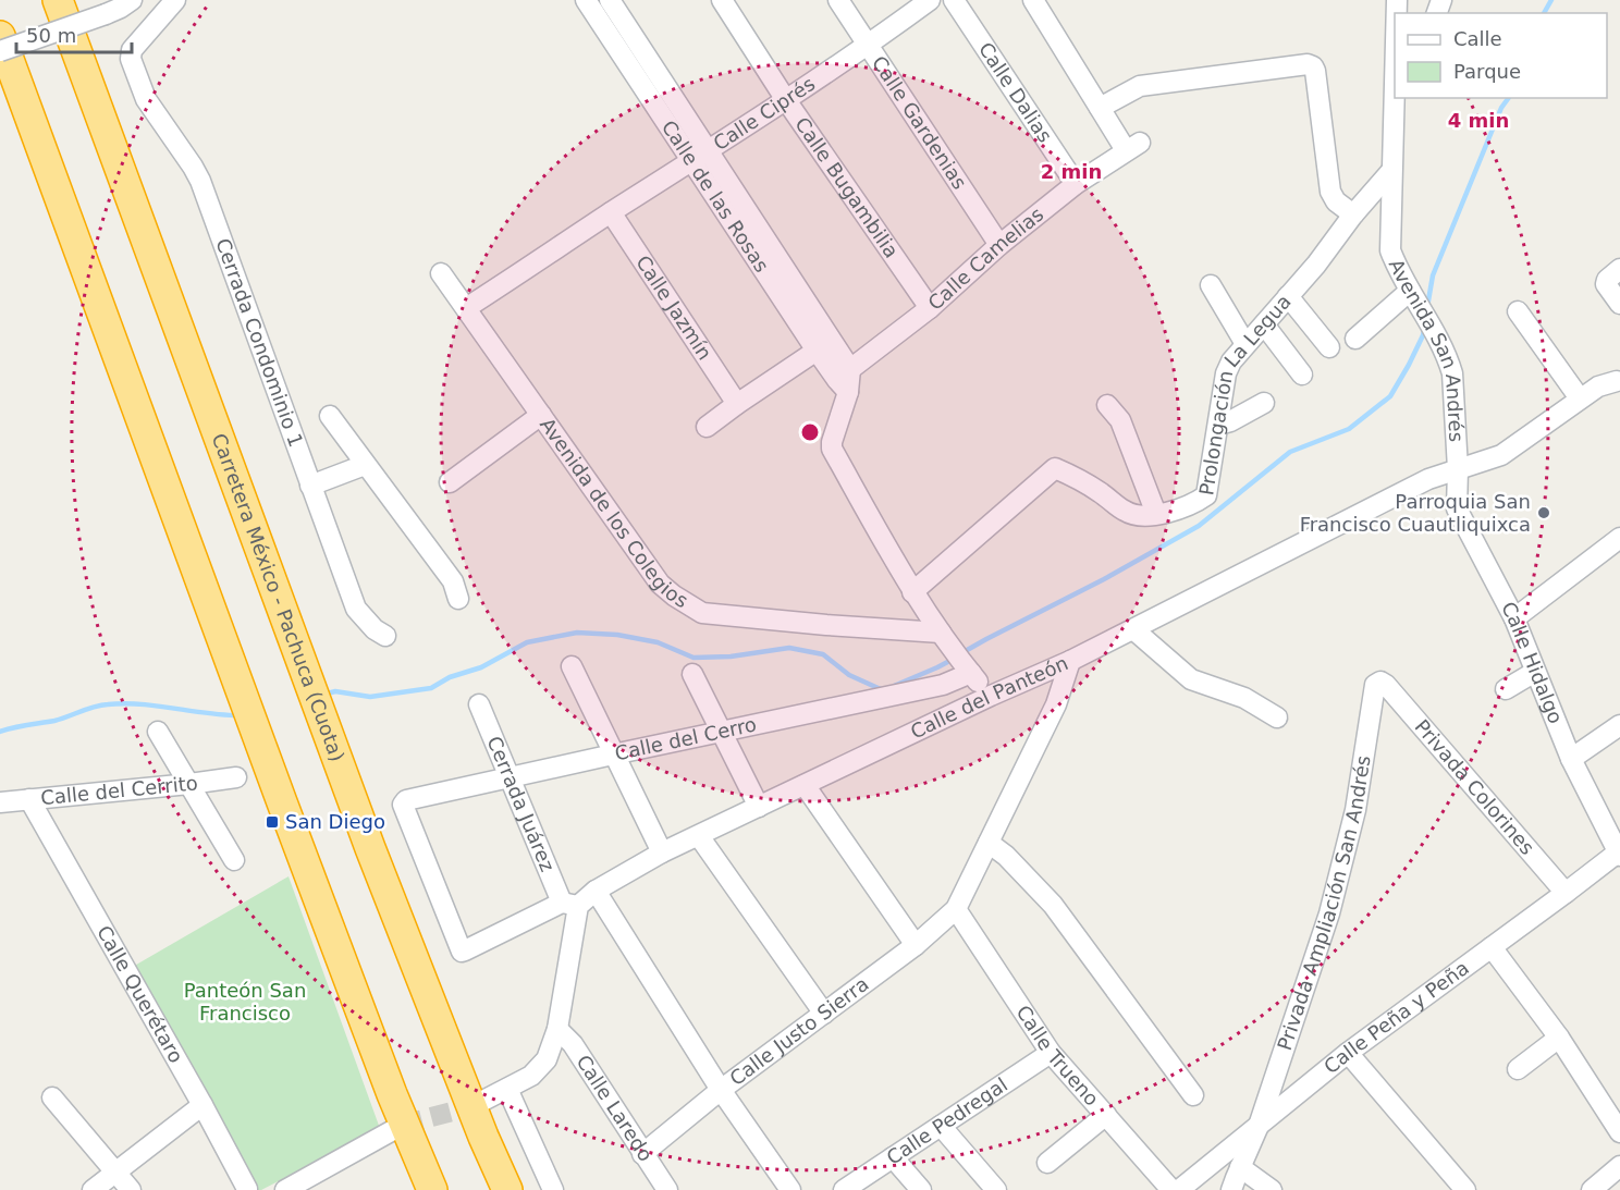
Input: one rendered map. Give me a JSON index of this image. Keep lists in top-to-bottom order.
{
  "streets": {
    "highway": ["Carretera México - Pachuca (Cuota)"],
    "street": [
      "Calle Dalias",
      "Calle Ciprés",
      "Calle Gardenias",
      "Calle Bugambilia",
      "Calle de las Rosas",
      "Calle Camelias",
      "Calle Jazmín",
      "Cerrada Condominio 1",
      "Avenida San Andrés",
      "Prolongación La Legua",
      "Avenida de los Colegios",
      "Calle Hidalgo",
      "Calle del Panteón",
      "Calle del Cerro",
      "Privada Colorines",
      "Calle del Cerrito",
      "Cerrada Juárez",
      "Privada Ampliación San Andrés",
      "Calle Querétaro",
      "Calle Peña y Peña",
      "Calle Justo Sierra",
      "Calle Trueno",
      "Calle Laredo",
      "Calle Pedregal"
    ]
  },
  "crossings": [
    ["Calle Dalias", "Calle Camelias"],
    ["Calle Ciprés", "Calle Gardenias"],
    ["Calle Ciprés", "Calle Bugambilia"],
    ["Calle Ciprés", "Calle de las Rosas"],
    ["Calle Ciprés", "Calle Jazmín"],
    ["Calle Ciprés", "Avenida de los Colegios"],
    ["Calle Gardenias", "Calle Camelias"],
    ["Calle Bugambilia", "Calle Camelias"],
    ["Calle de las Rosas", "Calle Camelias"],
    ["Avenida San Andrés", "Prolongación La Legua"],
    ["Avenida San Andrés", "Calle Hidalgo"],
    ["Avenida San Andrés", "Calle del Panteón"],
    ["Calle Hidalgo", "Calle del Panteón"],
    ["Calle Hidalgo", "Calle Peña y Peña"],
    ["Calle del Panteón", "Calle del Cerro"],
    ["Calle del Panteón", "Cerrada Juárez"],
    ["Calle del Cerro", "Cerrada Juárez"],
    ["Privada Colorines", "Privada Ampliación San Andrés"],
    ["Privada Colorines", "Calle Peña y Peña"],
    ["Calle del Cerrito", "Calle Querétaro"],
    ["Privada Ampliación San Andrés", "Calle Peña y Peña"],
    ["Calle Justo Sierra", "Calle Trueno"],
    ["Calle Justo Sierra", "Calle Laredo"],
    ["Calle Trueno", "Calle Pedregal"]
  ],
  "parks": ["Panteón San Francisco"],
  "places": {
    "other": ["Parroquia San Francisco Cuautliquixca"],
    "transit": ["San Diego"]
  },
  "legend": ["Calle", "Parque"],
  "scale_bar": "50 m",
  "rings": ["4 min", "2 min"]
}
